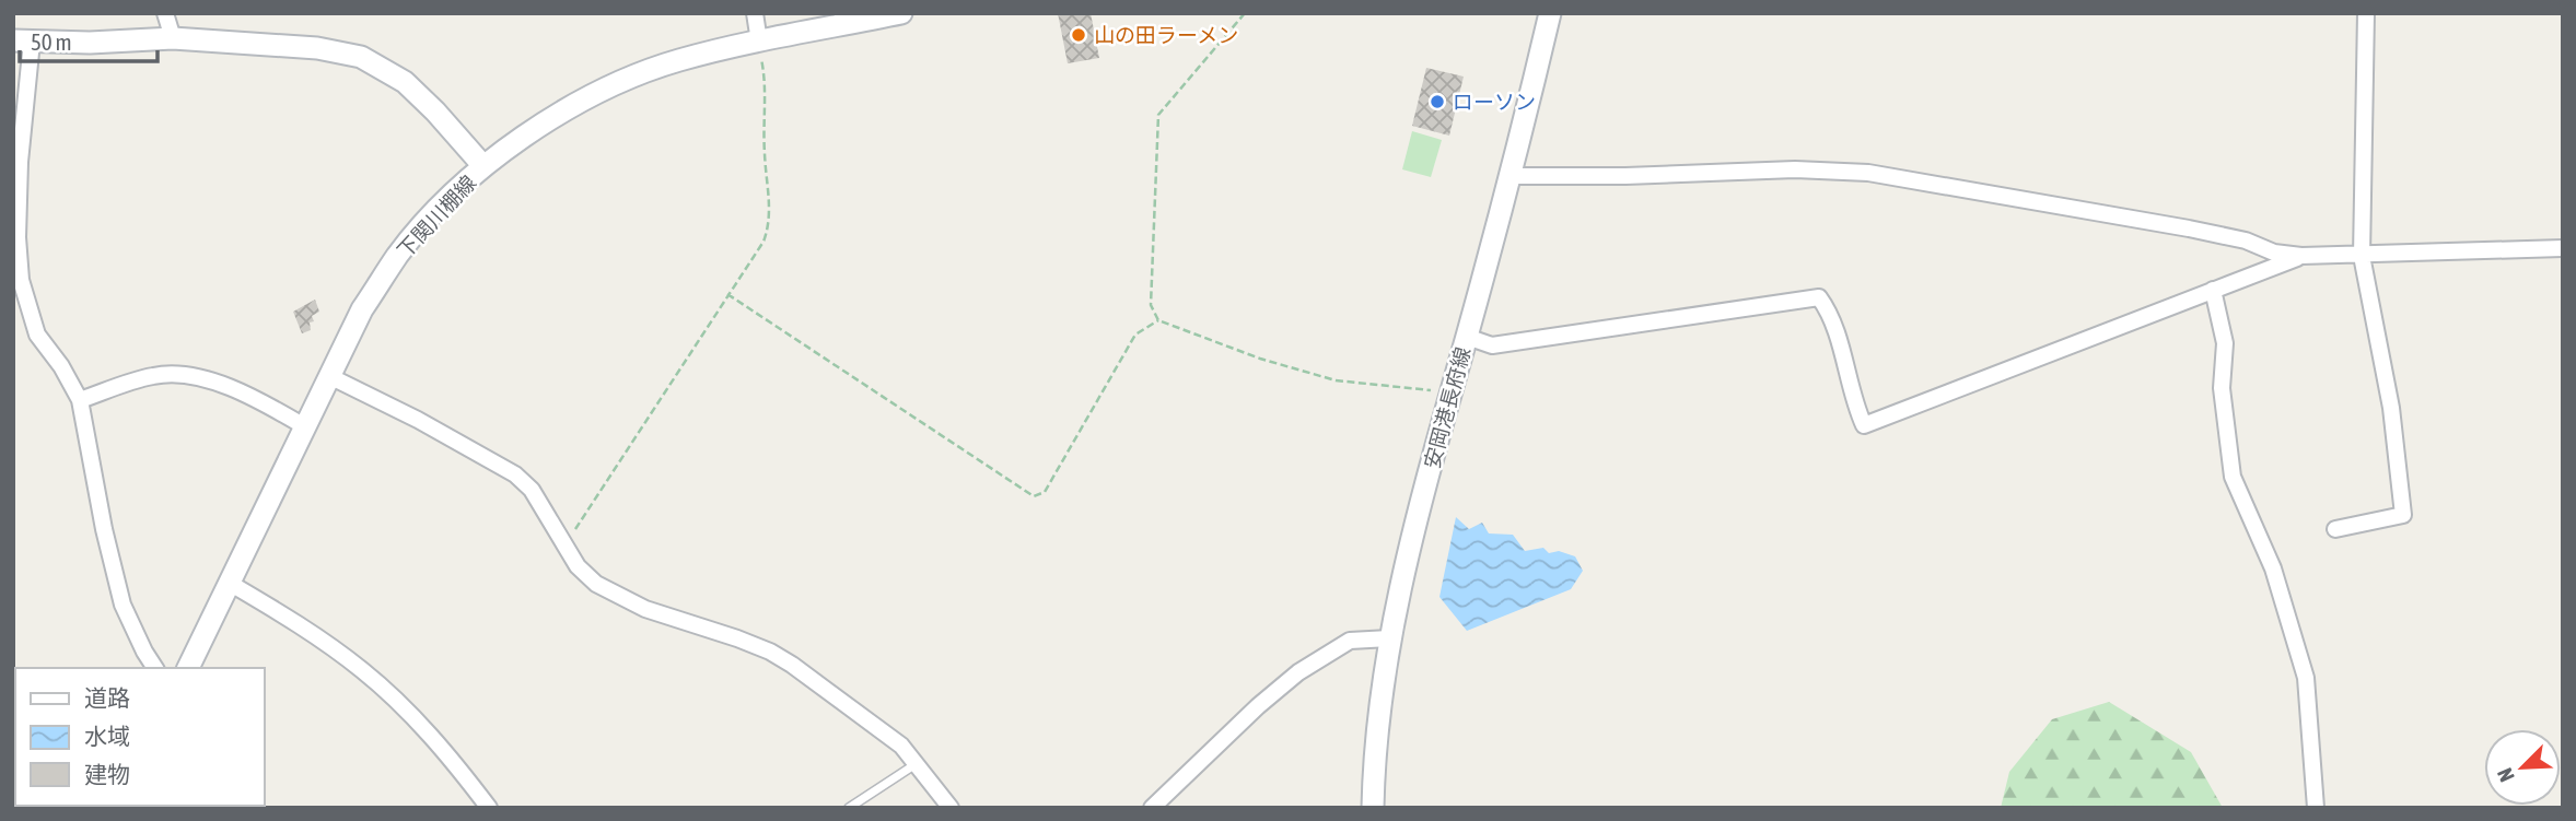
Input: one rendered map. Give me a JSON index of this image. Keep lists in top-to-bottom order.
{
  "streets": {
    "main road": ["下関川棚線", "安岡港長府線"]
  },
  "places": ["山の田ラーメン", "ローソン"],
  "legend": ["道路", "水域", "建物"],
  "scale_bar": "50 m",
  "north": "bottom left"
}
